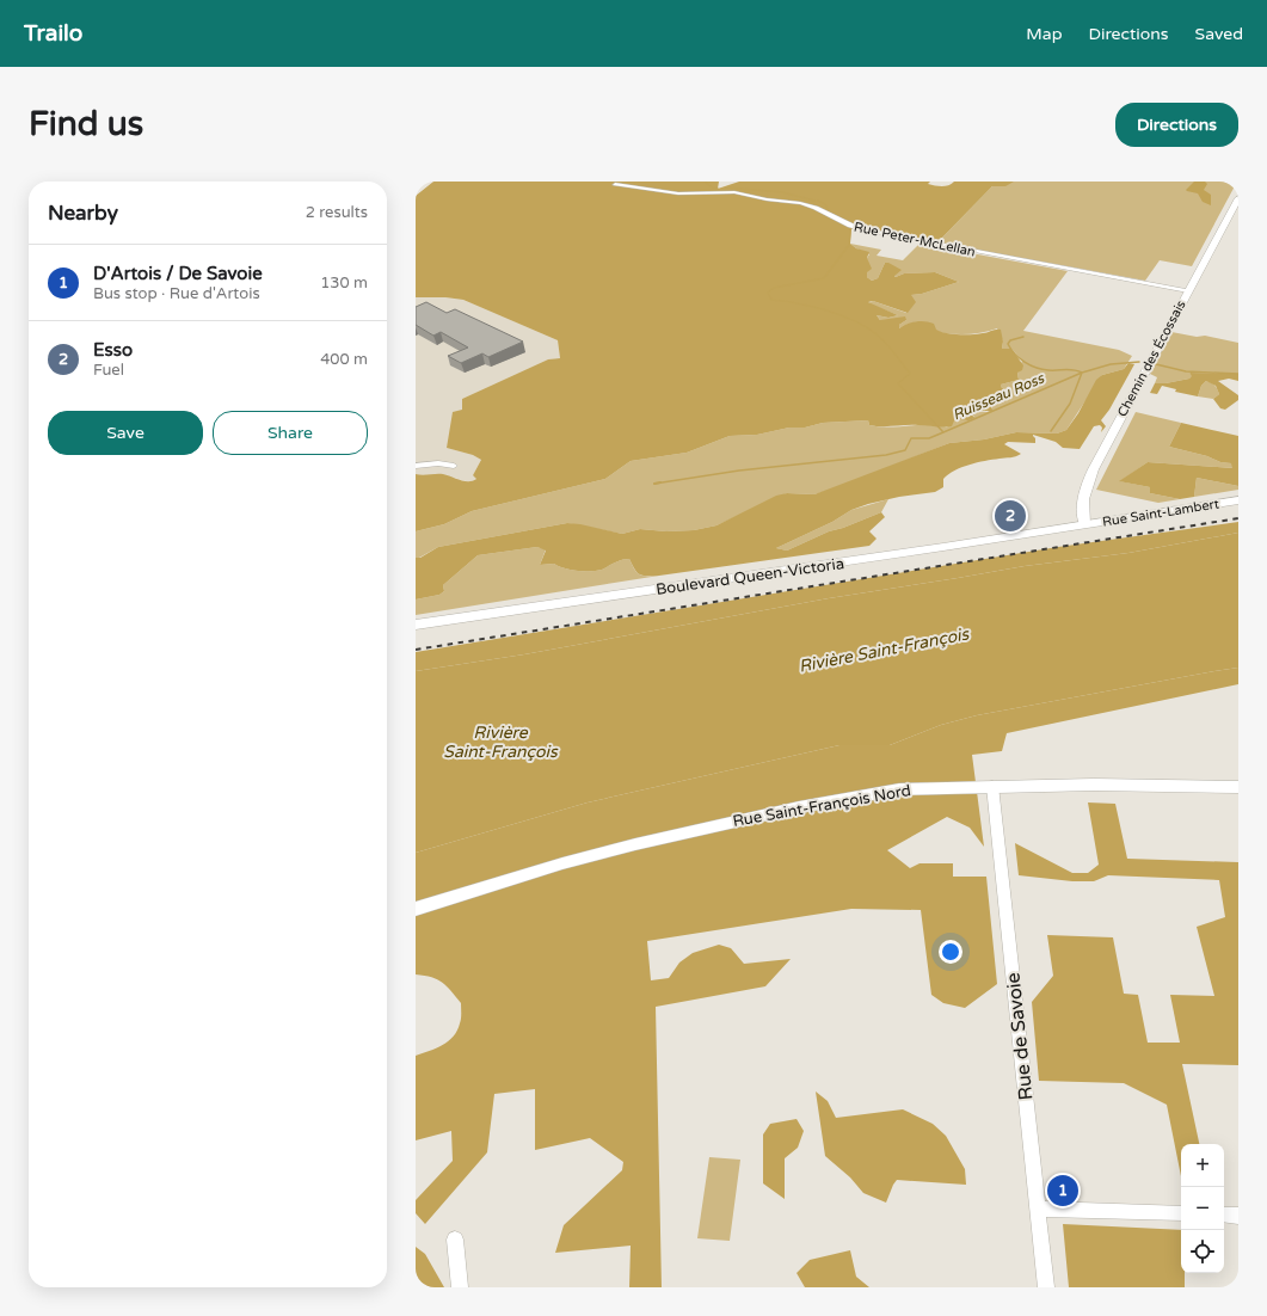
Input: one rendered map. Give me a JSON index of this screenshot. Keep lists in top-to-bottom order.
{
  "streets": {
    "main road": [
      "Chemin des Écossais",
      "Rue Saint-Lambert",
      "Boulevard Queen-Victoria",
      "Rue Saint-François Nord"
    ],
    "street": ["Rue Peter-McLellan", "Rue de Savoie"]
  },
  "crossings": [
    ["Rue Peter-McLellan", "Chemin des Écossais"],
    ["Chemin des Écossais", "Rue Saint-Lambert"],
    ["Chemin des Écossais", "Boulevard Queen-Victoria"],
    ["Rue Saint-Lambert", "Boulevard Queen-Victoria"],
    ["Rue Saint-François Nord", "Rue de Savoie"]
  ],
  "water": ["Ruisseau Ross", "Rivière Saint-François"],
  "page": {
    "header": "Trailo",
    "nav": ["Map", "Directions", "Saved"],
    "buttons": [
      "Directions",
      ["Save", "Share"]
    ],
    "title": "Find us",
    "heading": ["Nearby", "2 results"],
    "list": [
      {
        "mark": "1",
        "name": "D'Artois / De Savoie",
        "note": "Bus stop · Rue d'Artois",
        "value": "130 m"
      },
      {
        "mark": "2",
        "name": "Esso",
        "note": "Fuel",
        "value": "400 m"
      }
    ],
    "pins": ["2", "1"],
    "map_buttons": ["+", "−"]
  }
}
